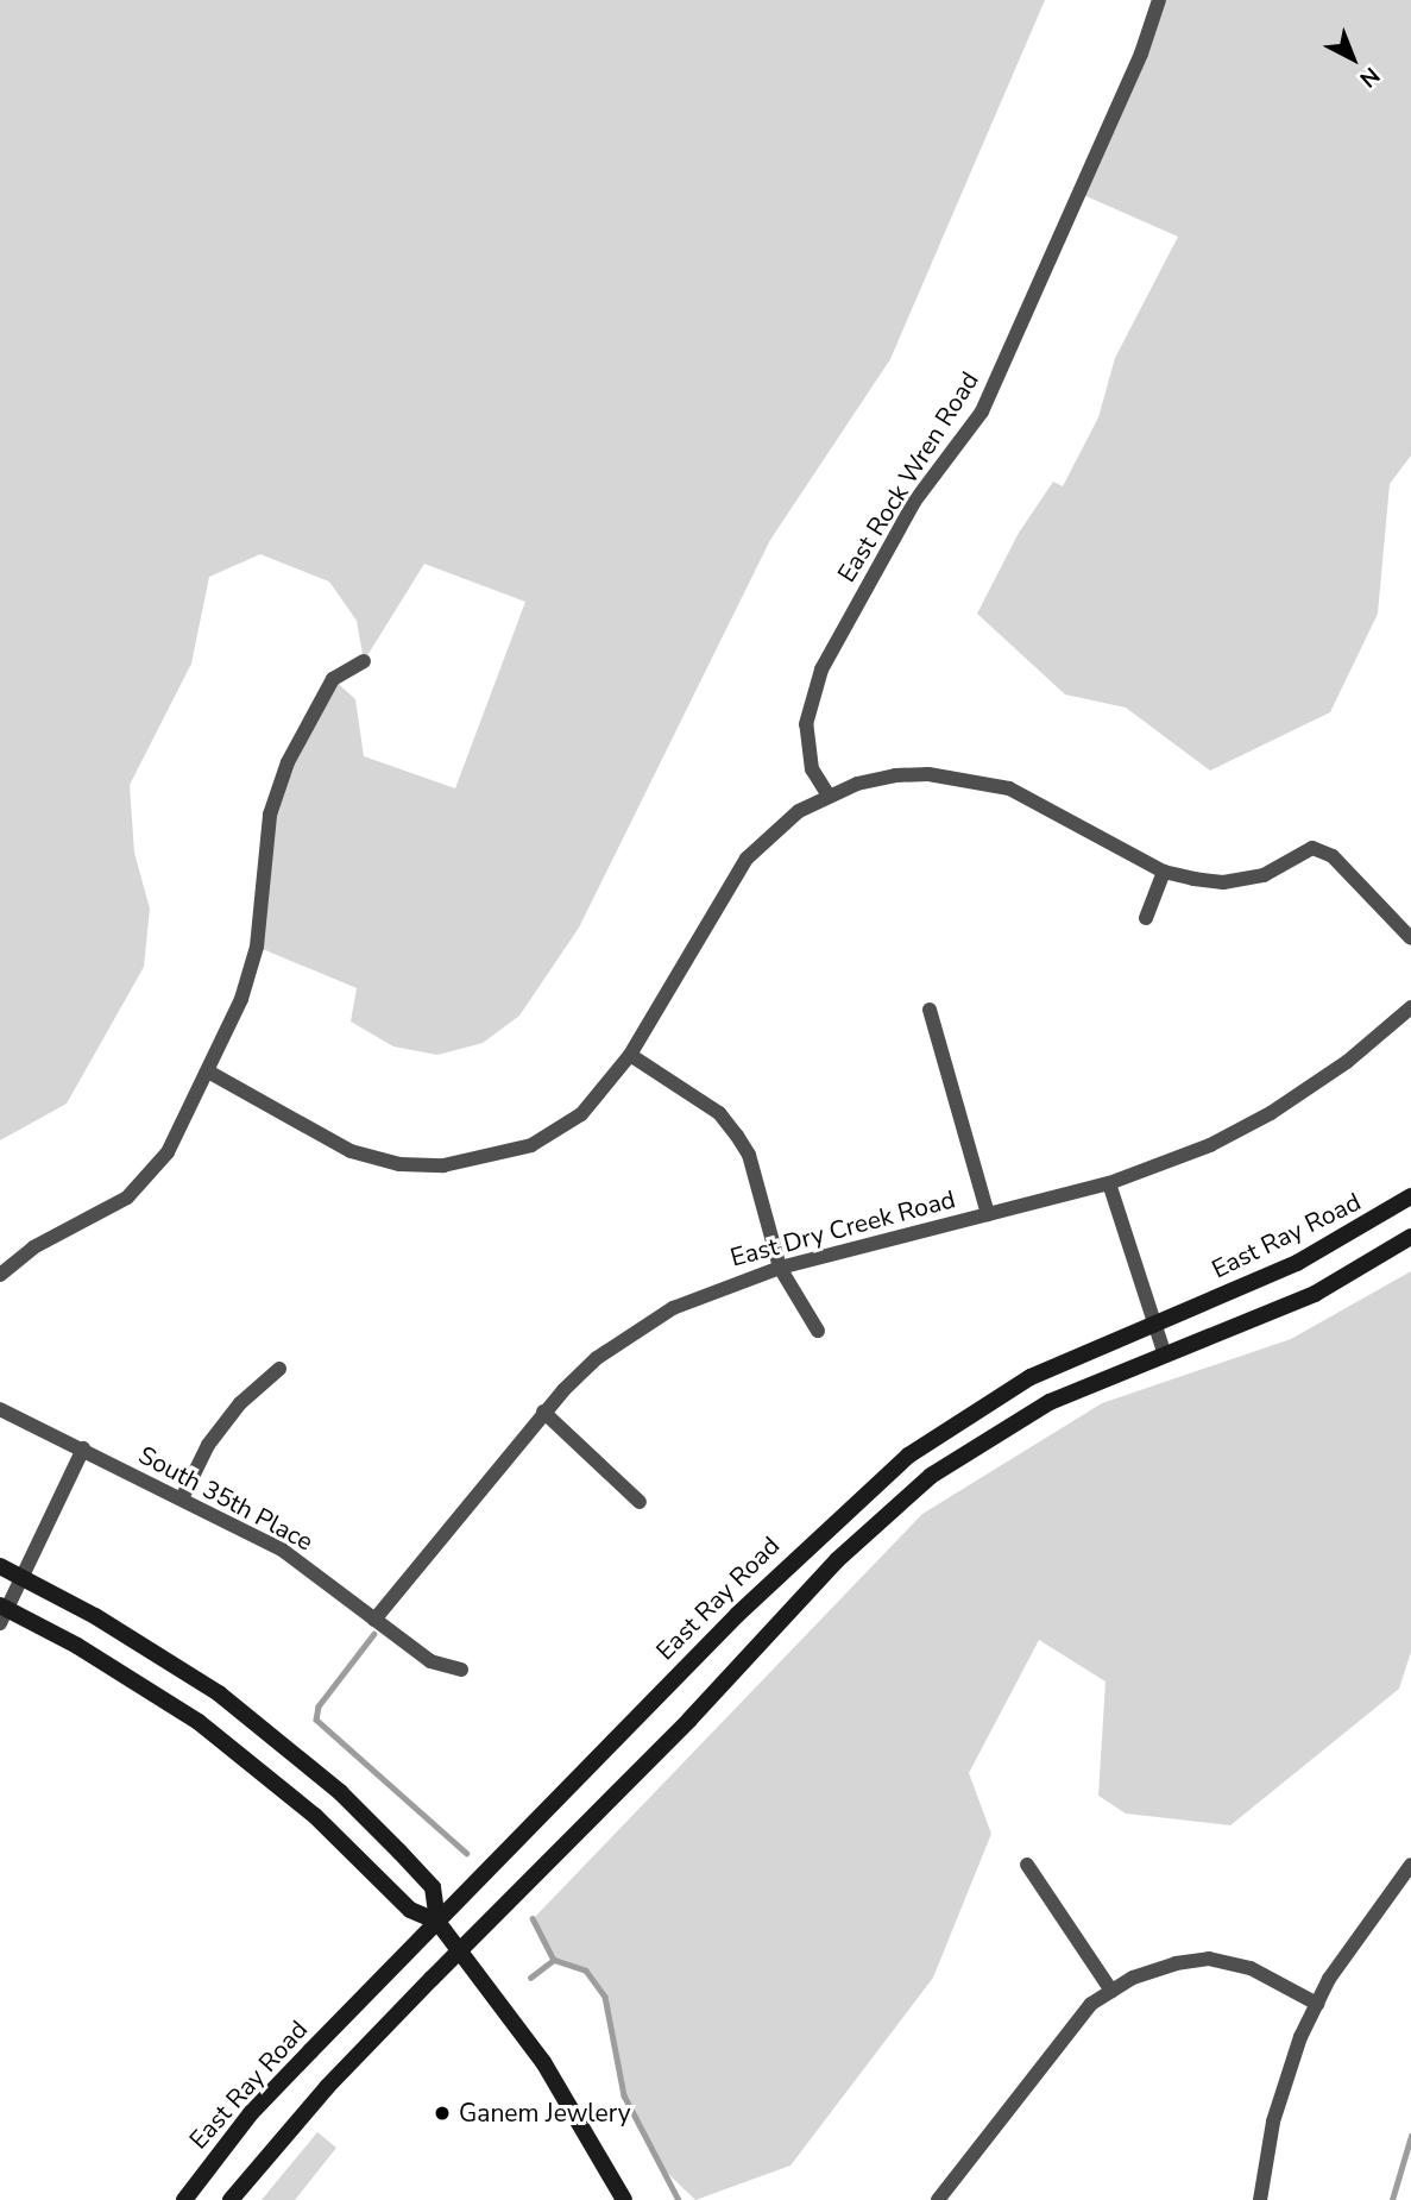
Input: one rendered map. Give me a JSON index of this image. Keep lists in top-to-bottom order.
{
  "streets": {
    "main road": ["East Ray Road"],
    "street": ["East Rock Wren Road", "East Dry Creek Road", "South 35th Place"]
  },
  "crossings": [
    ["East Dry Creek Road", "South 35th Place"]
  ],
  "places": ["Ganem Jewlery"],
  "north": "bottom right"
}
